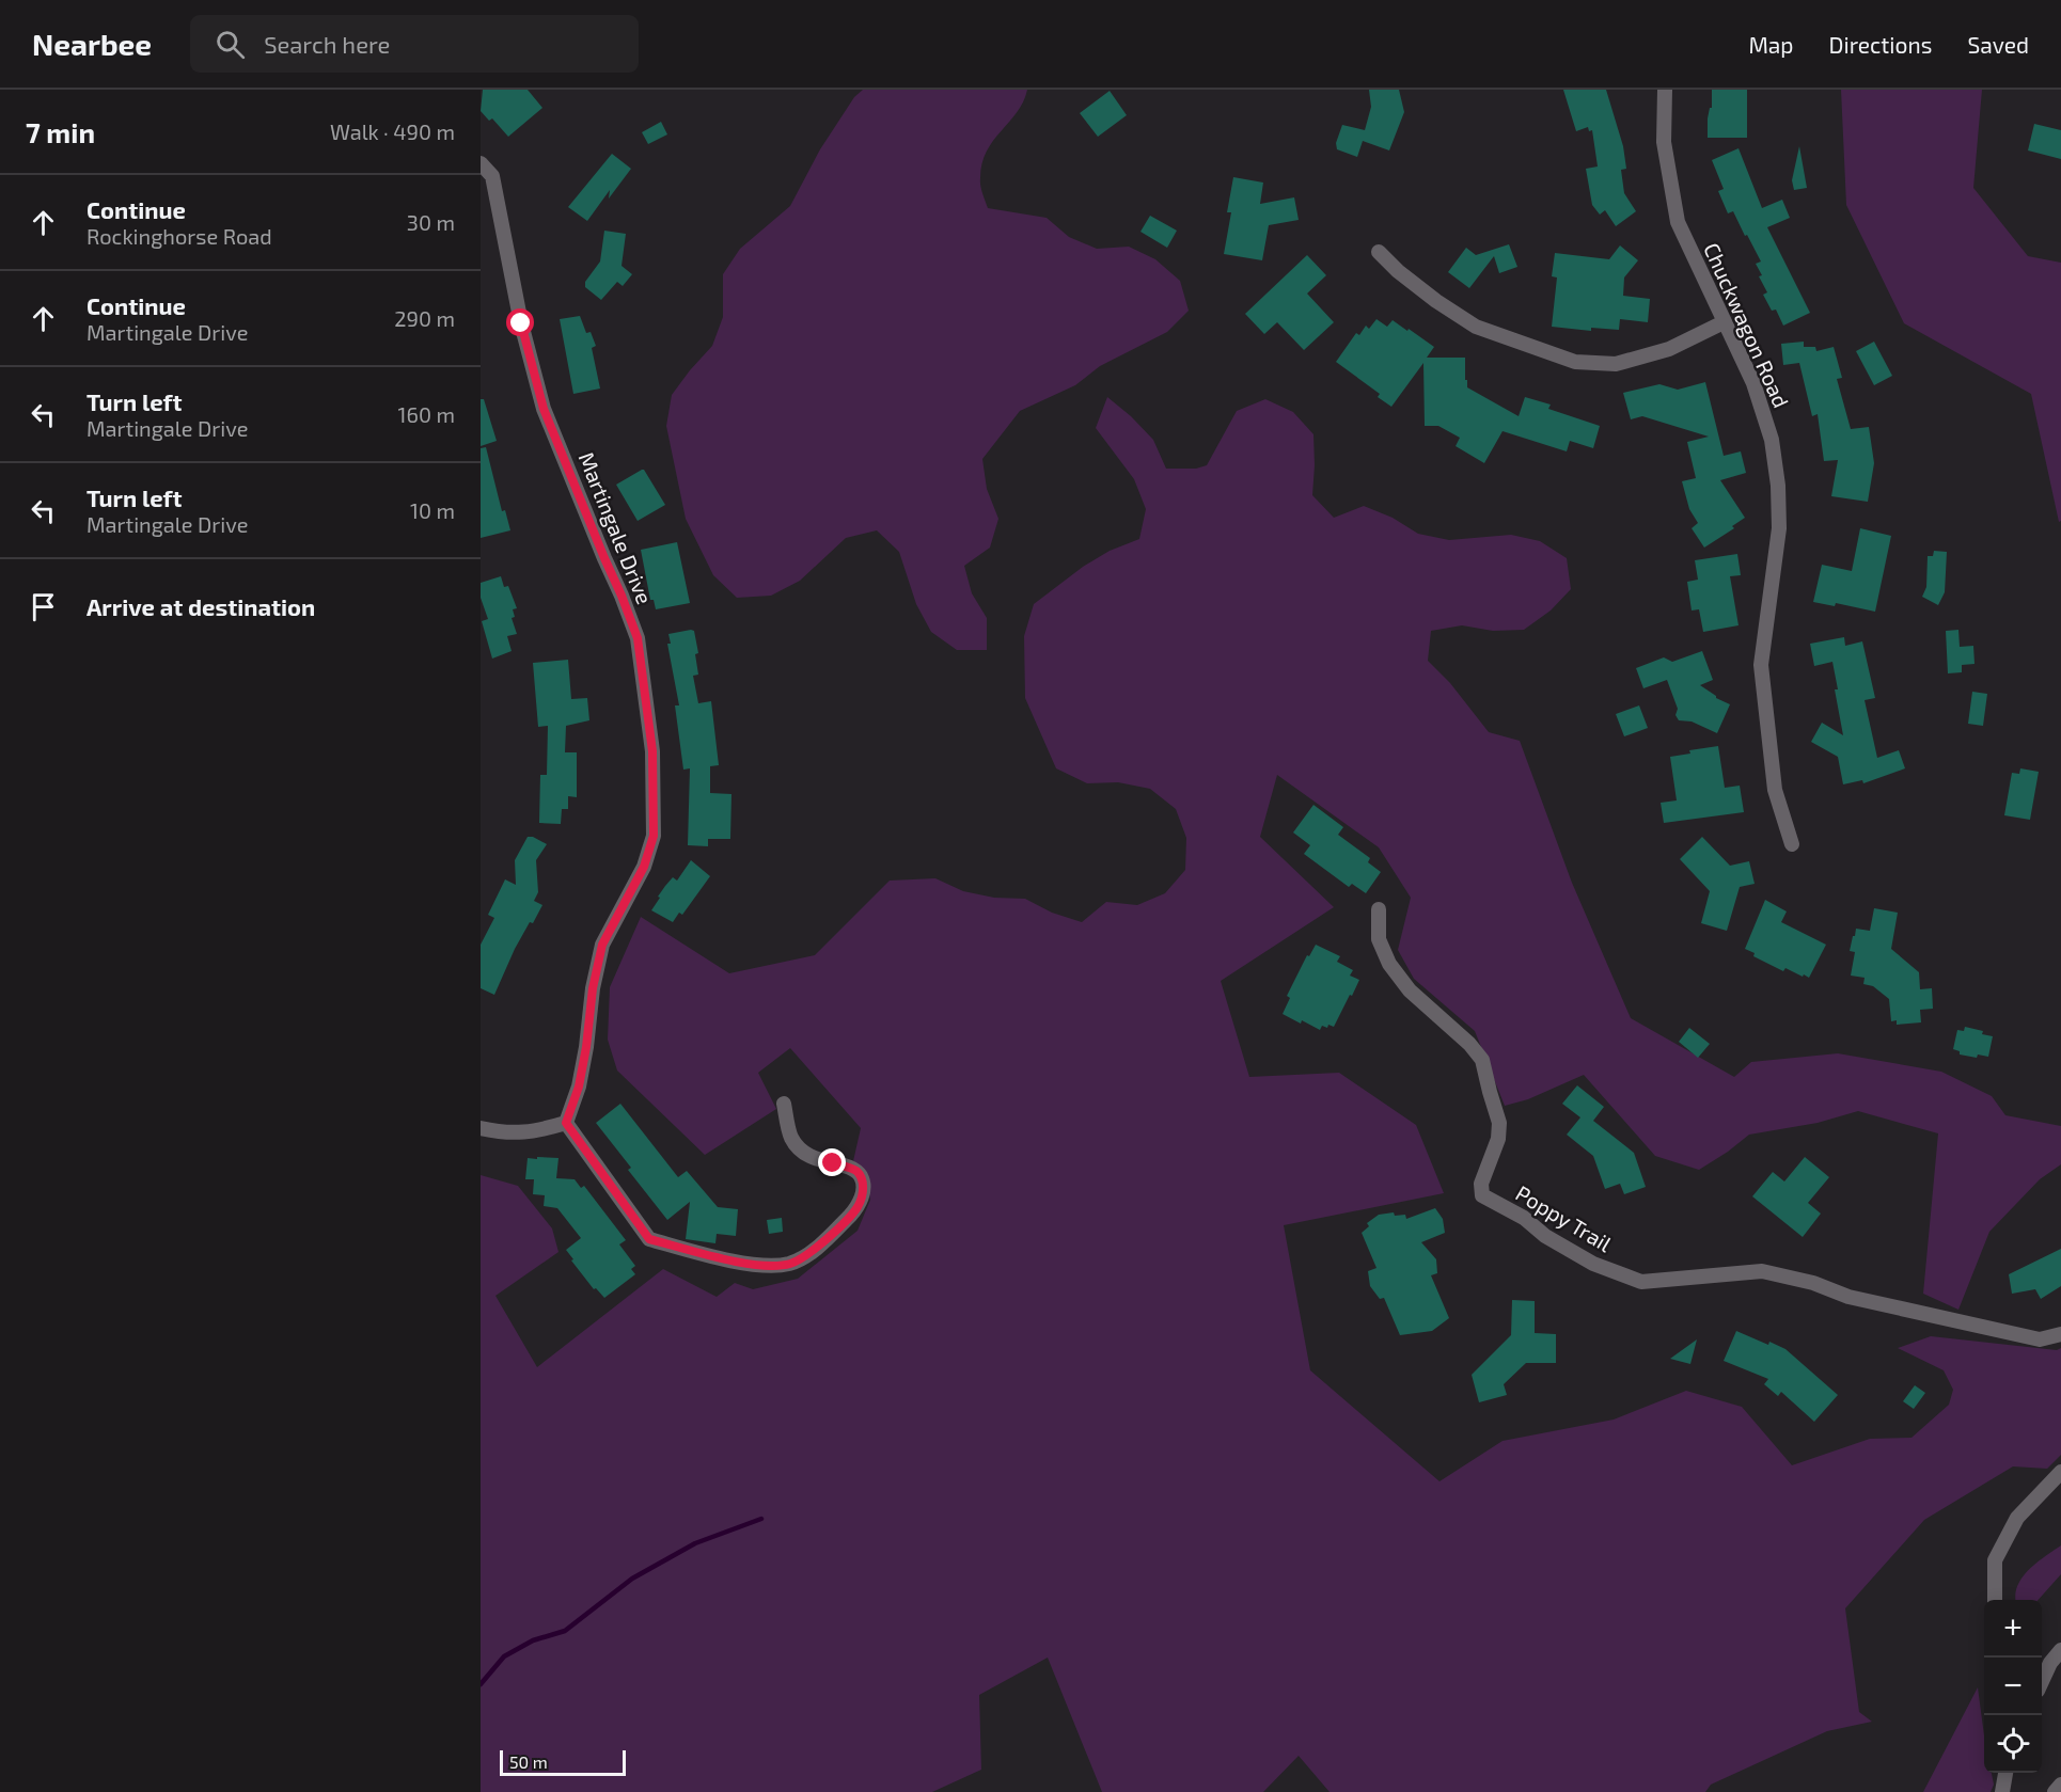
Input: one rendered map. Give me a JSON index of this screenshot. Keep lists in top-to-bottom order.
{
  "streets": {
    "street": ["Chuckwagon Road", "Martingale Drive", "Poppy Trail"]
  },
  "scale_bar": "50 m",
  "page": {
    "header": "Nearbee",
    "search": "Search here",
    "nav": ["Map", "Directions", "Saved"],
    "heading": ["7 min", "Walk · 490 m"],
    "list": [
      ["Continue", "Rockinghorse Road", "30 m"],
      ["Continue", "Martingale Drive", "290 m"],
      ["Turn left", "Martingale Drive", "160 m"],
      ["Turn left", "Martingale Drive", "10 m"],
      "Arrive at destination"
    ],
    "map_buttons": ["+", "−"],
    "scale": "50 m"
  }
}
